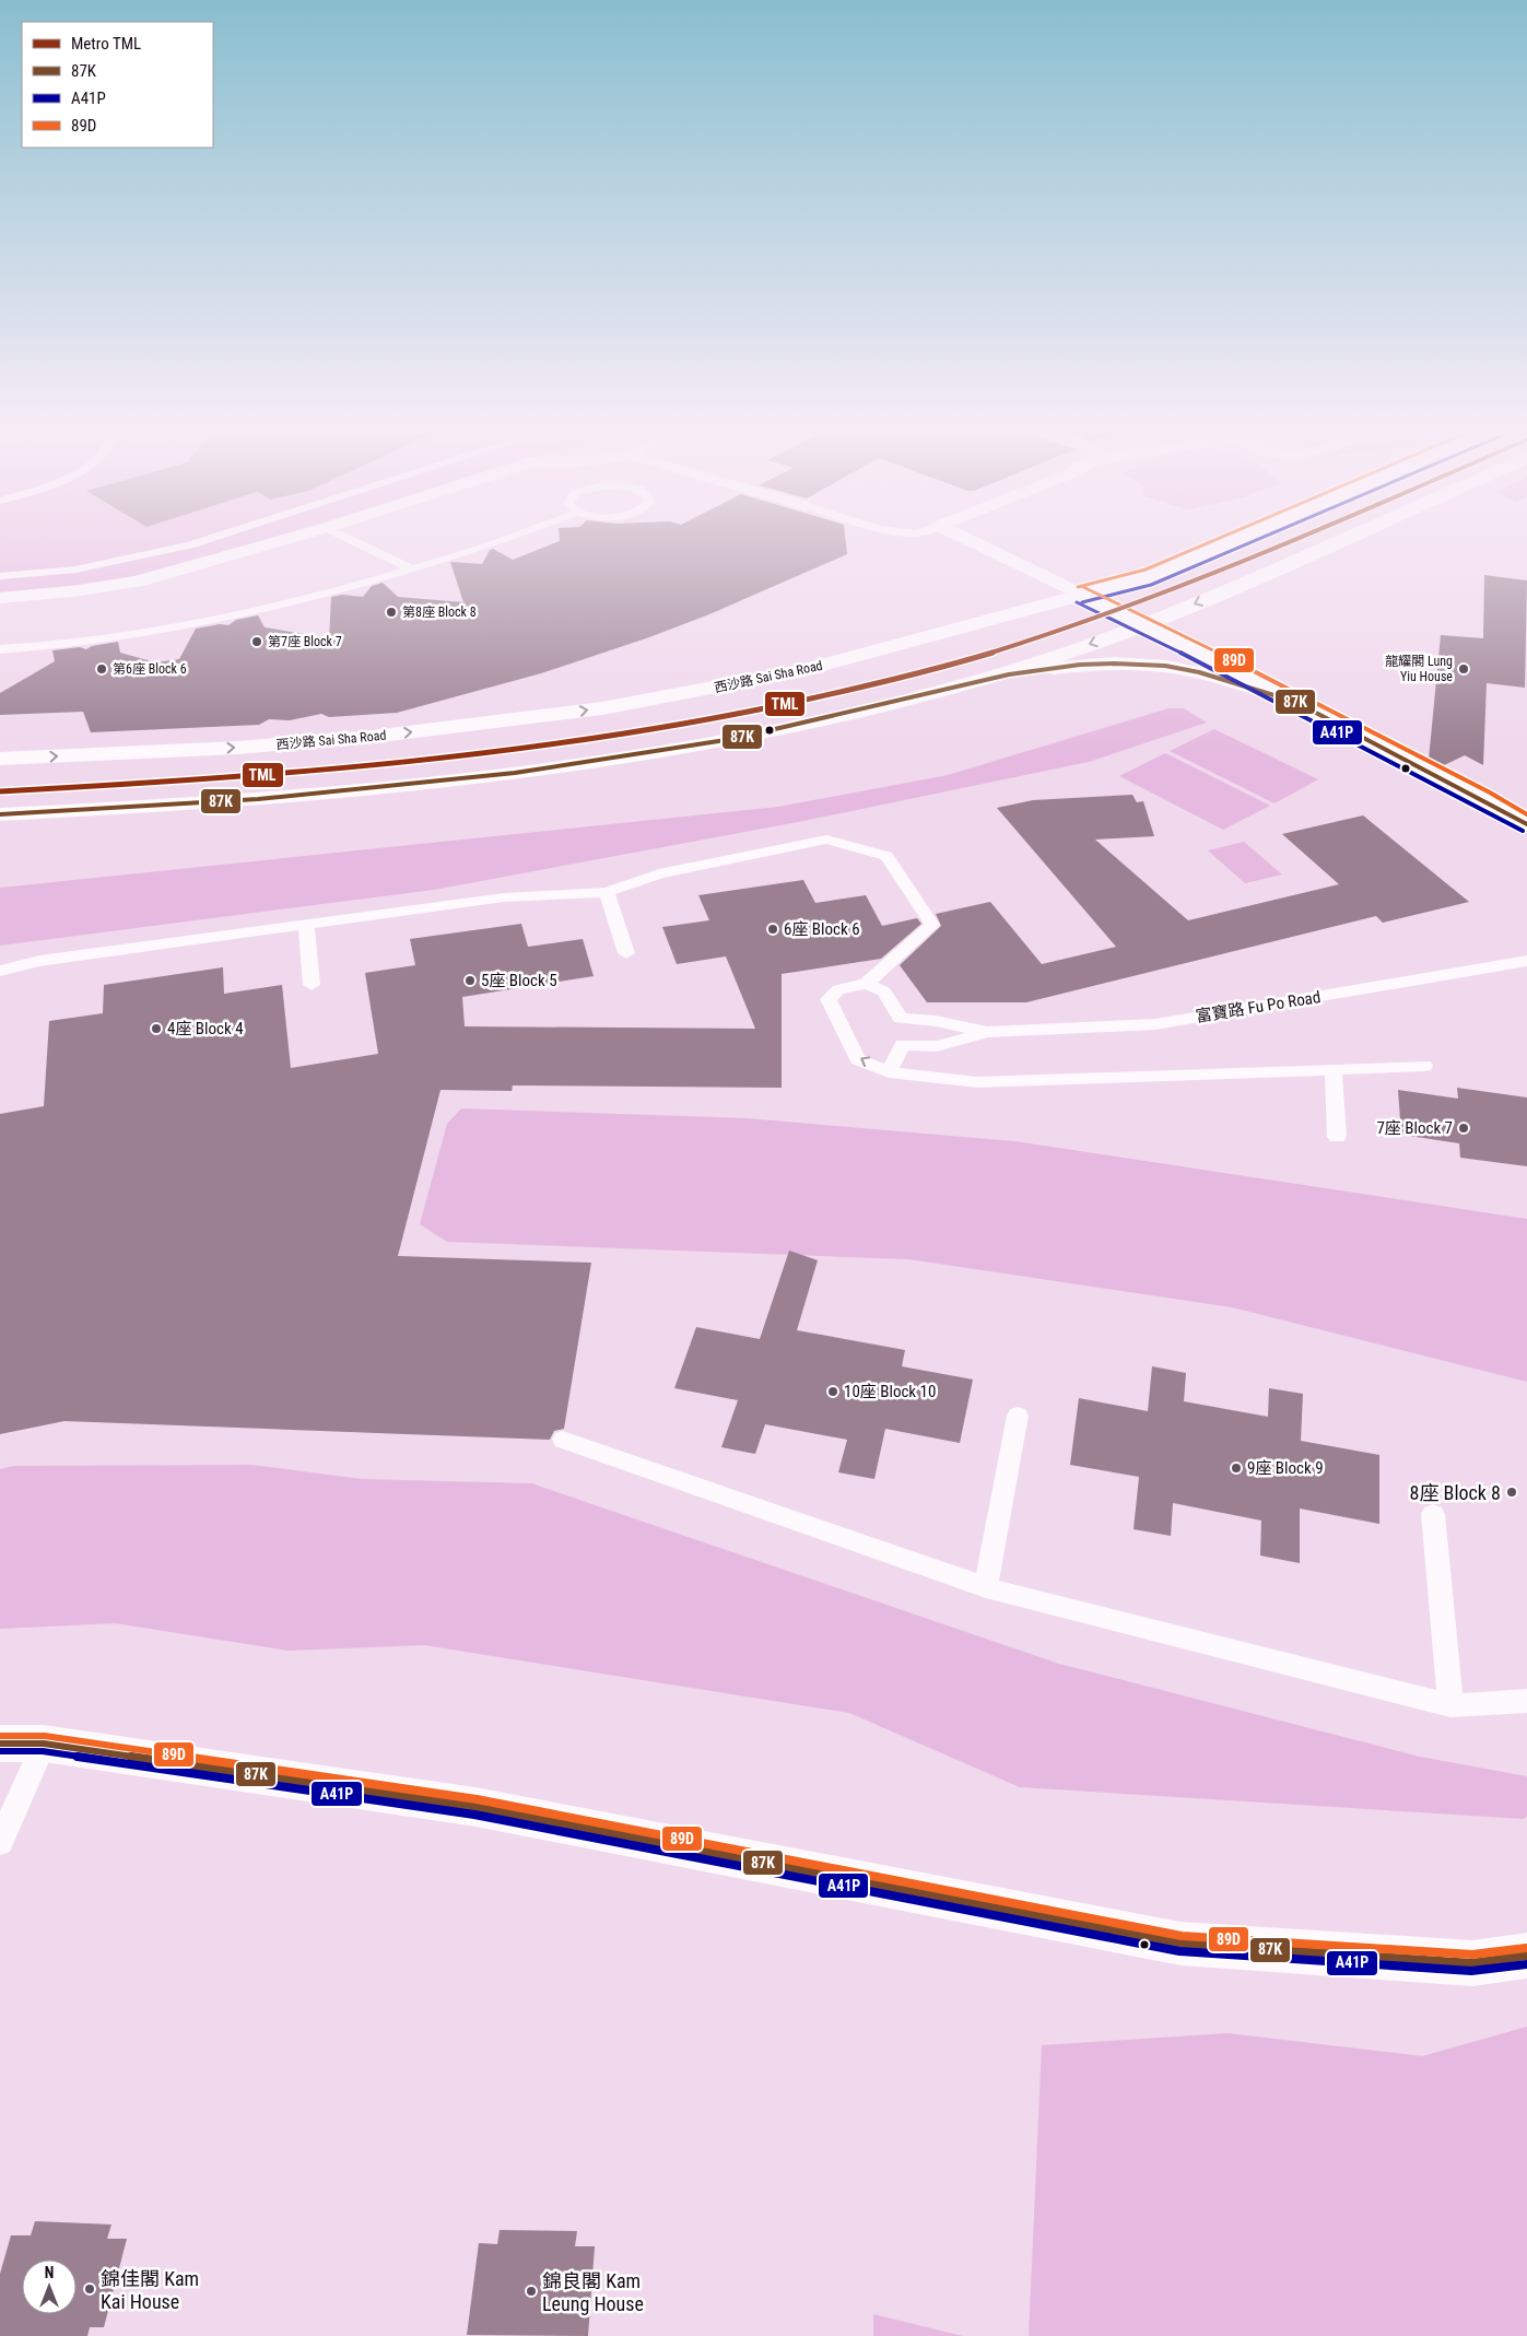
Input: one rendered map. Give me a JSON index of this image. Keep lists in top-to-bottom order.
{
  "streets": {
    "main road": ["西沙路 Sai Sha Road"],
    "lane": ["富寶路 Fu Po Road"]
  },
  "places": [
    "第8座 Block 8",
    "第7座 Block 7",
    "第6座 Block 6",
    "龍耀閣 Lung Yiu House",
    "6座 Block 6",
    "5座 Block 5",
    "4座 Block 4",
    "7座 Block 7",
    "10座 Block 10",
    "9座 Block 9",
    "8座 Block 8",
    "錦佳閣 Kam Kai House",
    "錦良閣 Kam Leung House"
  ],
  "lines": [
    "metro line TML",
    "transit line A41P",
    "transit line 89D",
    "transit line 87K"
  ],
  "legend": [
    "Metro TML",
    "87K",
    "A41P",
    "89D"
  ],
  "north": "top"
}
